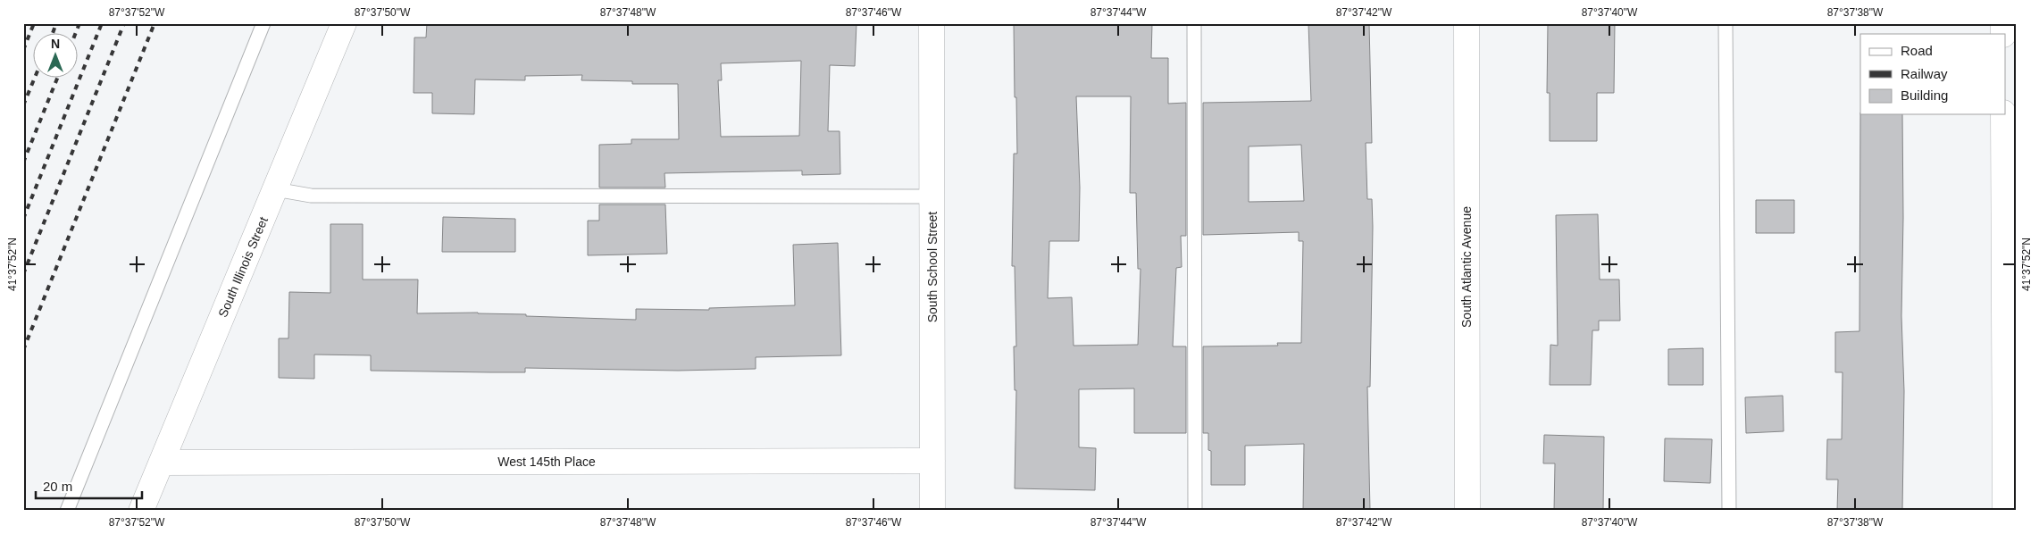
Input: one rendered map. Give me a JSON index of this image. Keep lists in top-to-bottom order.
{
  "streets": {
    "street": [
      "South Illinois Street",
      "South School Street",
      "South Atlantic Avenue",
      "West 145th Place"
    ]
  },
  "crossings": [
    ["South Illinois Street", "West 145th Place"],
    ["South School Street", "West 145th Place"]
  ],
  "legend": ["Road", "Railway", "Building"],
  "scale_bar": "20 m",
  "north": "top",
  "coordinates": [
    "87°37'52\"W",
    "87°37'50\"W",
    "87°37'48\"W",
    "87°37'46\"W",
    "87°37'44\"W",
    "87°37'42\"W",
    "87°37'40\"W",
    "87°37'38\"W",
    "41°37'52\"N"
  ]
}
